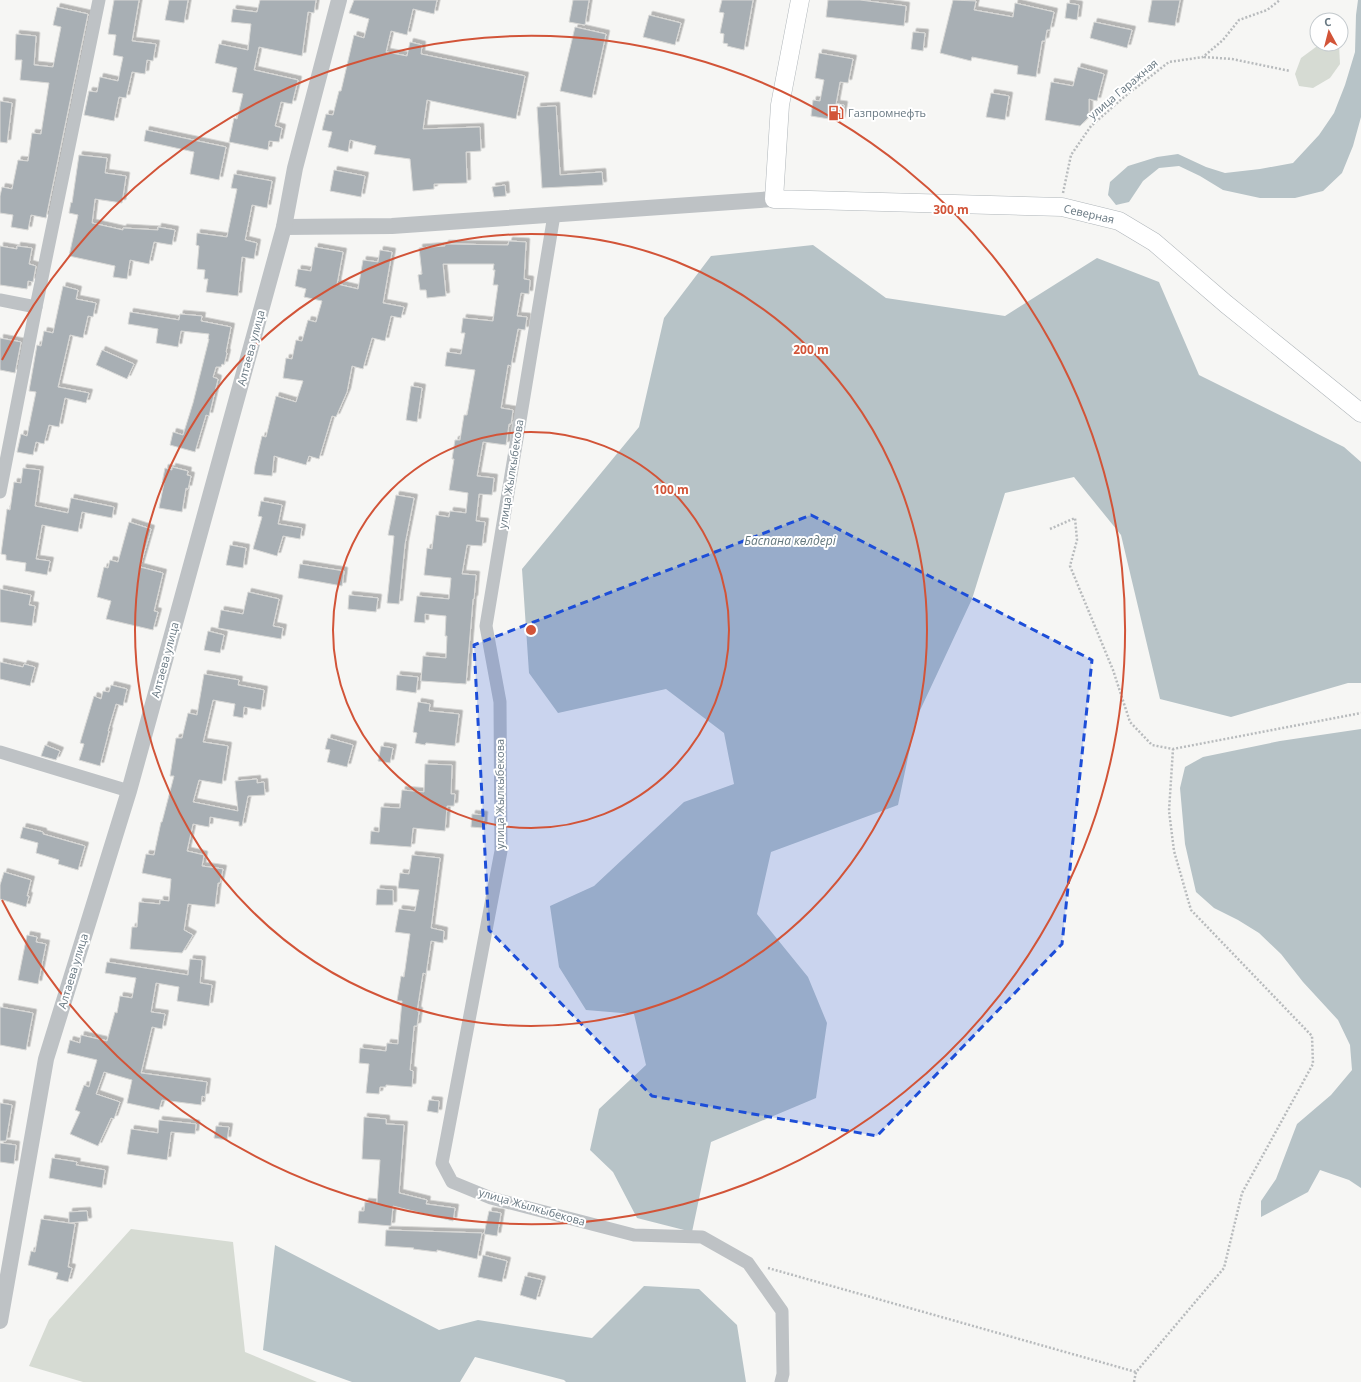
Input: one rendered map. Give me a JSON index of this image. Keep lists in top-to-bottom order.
{
  "streets": {
    "main road": ["Северная"],
    "street": ["Алтаева улица", "улица Жылкыбекова"],
    "path": ["улица Гаражная"]
  },
  "crossings": [
    ["улица Гаражная", "Северная"]
  ],
  "water": ["Баспана көлдері"],
  "places": {
    "fuel station": ["Газпромнефть"]
  },
  "north": "top",
  "rings": ["300 m", "200 m", "100 m"]
}
